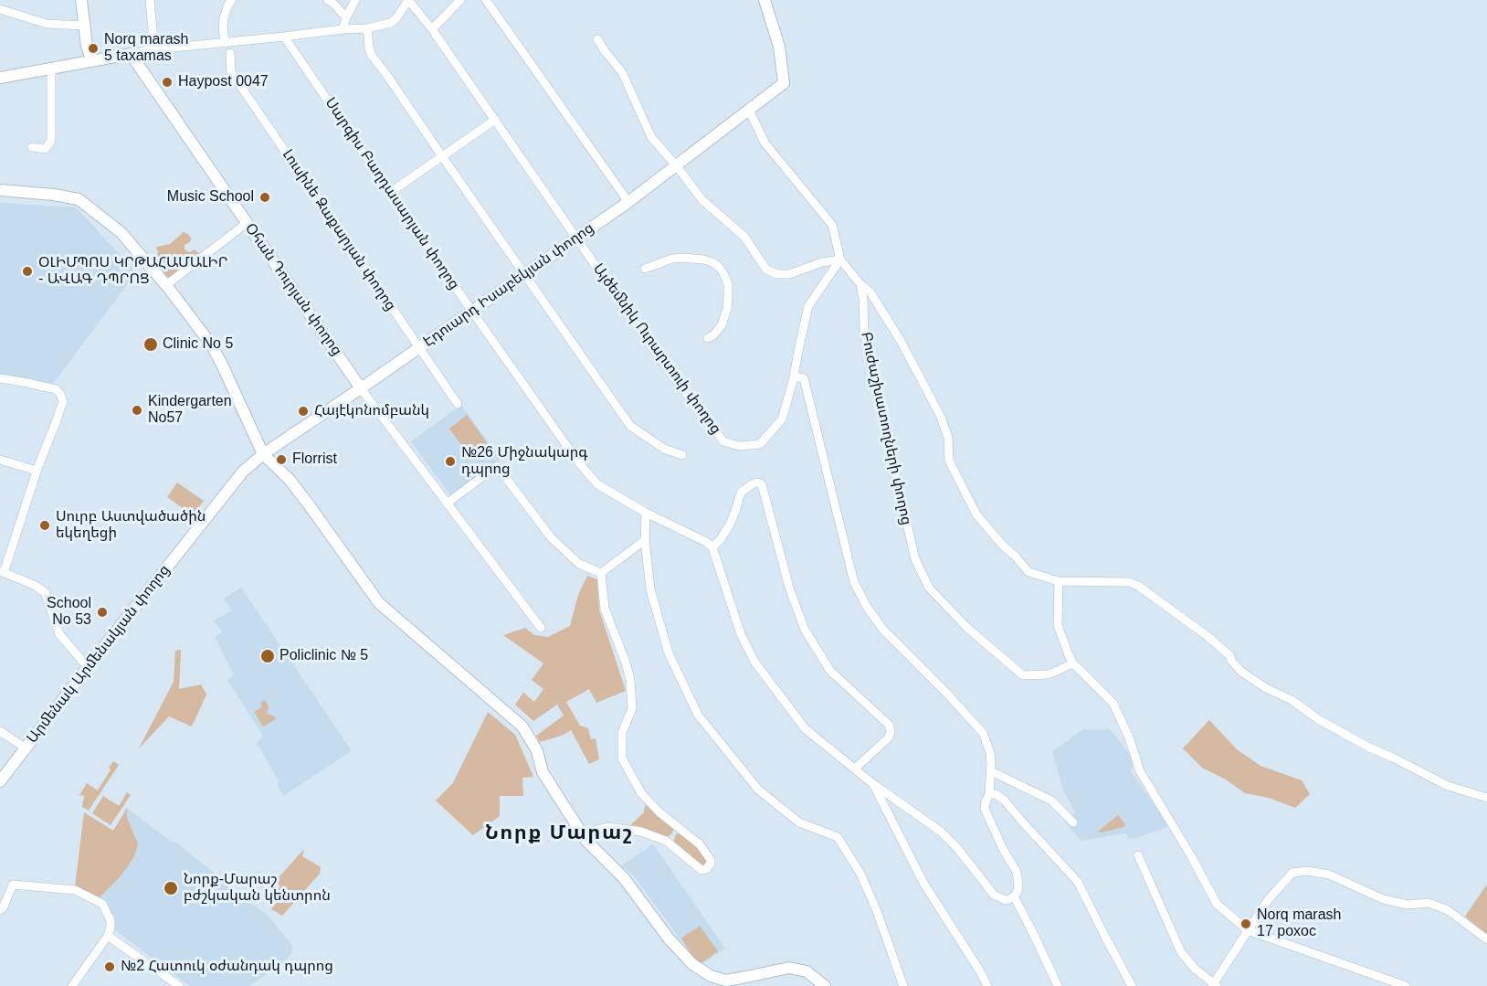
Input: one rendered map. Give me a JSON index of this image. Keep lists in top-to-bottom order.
{
  "streets": {
    "main road": ["Էդուարդ Իսաբեկյան փողոց", "Օհան Դուրյան փողոց", "Արմենակ Արմենակյան փողոց"],
    "street": [
      "Սարգիս Բաղդասարյան փողոց",
      "Լուսինե Զաքարյան փողոց",
      "Այծեմնիկ Ուրարտուի փողոց",
      "Բուժաշխատողների փողոց"
    ]
  },
  "crossings": [
    ["Սարգիս Բաղդասարյան փողոց", "Էդուարդ Իսաբեկյան փողոց"],
    ["Լուսինե Զաքարյան փողոց", "Էդուարդ Իսաբեկյան փողոց"],
    ["Էդուարդ Իսաբեկյան փողոց", "Օհան Դուրյան փողոց"],
    ["Էդուարդ Իսաբեկյան փողոց", "Այծեմնիկ Ուրարտուի փողոց"],
    ["Էդուարդ Իսաբեկյան փողոց", "Արմենակ Արմենակյան փողոց"]
  ],
  "districts": ["Նորք Մարաշ"],
  "places": [
    "Norq marash 5 taxamas",
    "Haypost 0047",
    "Music School",
    "ՕԼԻՄՊՈՍ ԿՐԹԱՀԱՄԱԼԻՐ - ԱՎԱԳ ԴՊՐՈՑ",
    "Clinic No 5",
    "Kindergarten No57",
    "Հայէկոնոմբանկ",
    "Florrist",
    "№26 Միջնակարգ դպրոց",
    "Սուրբ Աստվածածին եկեղեցի",
    "School No 53",
    "Policlinic № 5",
    "Նորք-Մարաշ բժշկական կենտրոն",
    "Norq marash 17 poxoc",
    "№2 Հատուկ օժանդակ դպրոց"
  ]
}
